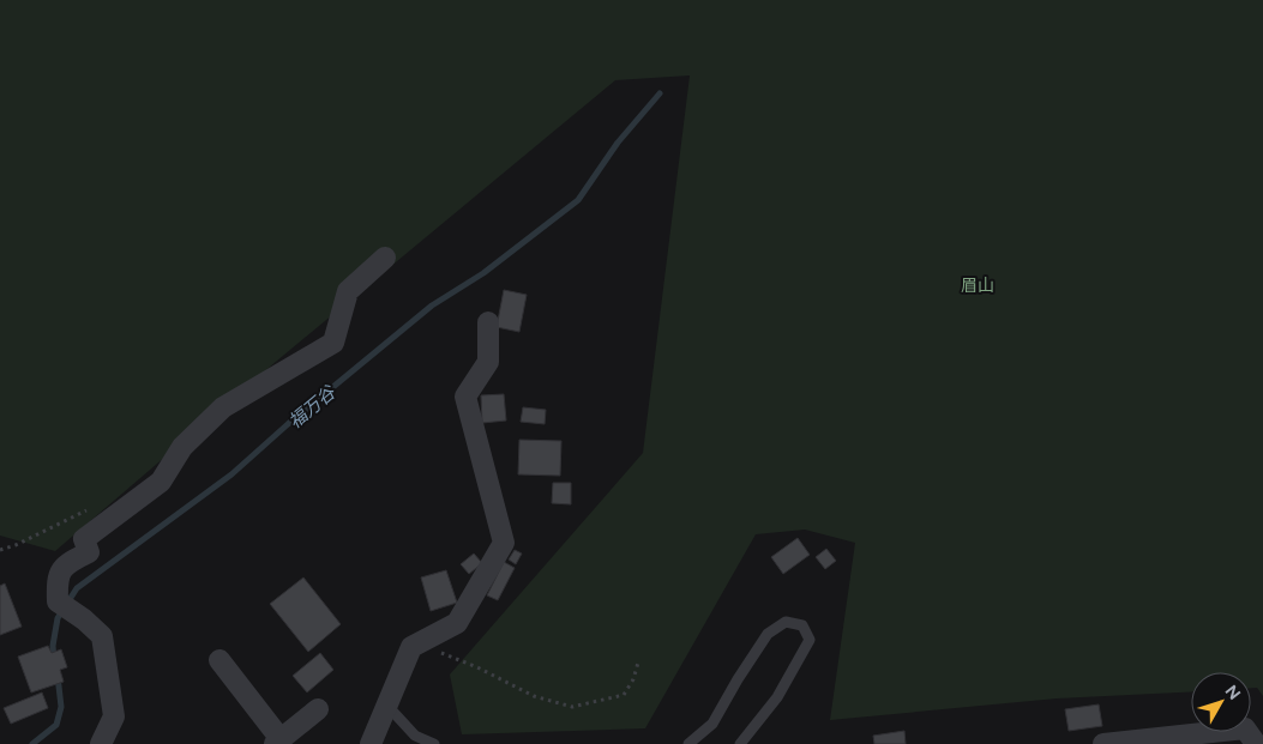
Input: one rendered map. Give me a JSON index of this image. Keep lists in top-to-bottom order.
{
  "water": ["福万谷"],
  "parks": ["眉山"],
  "north": "top right"
}
